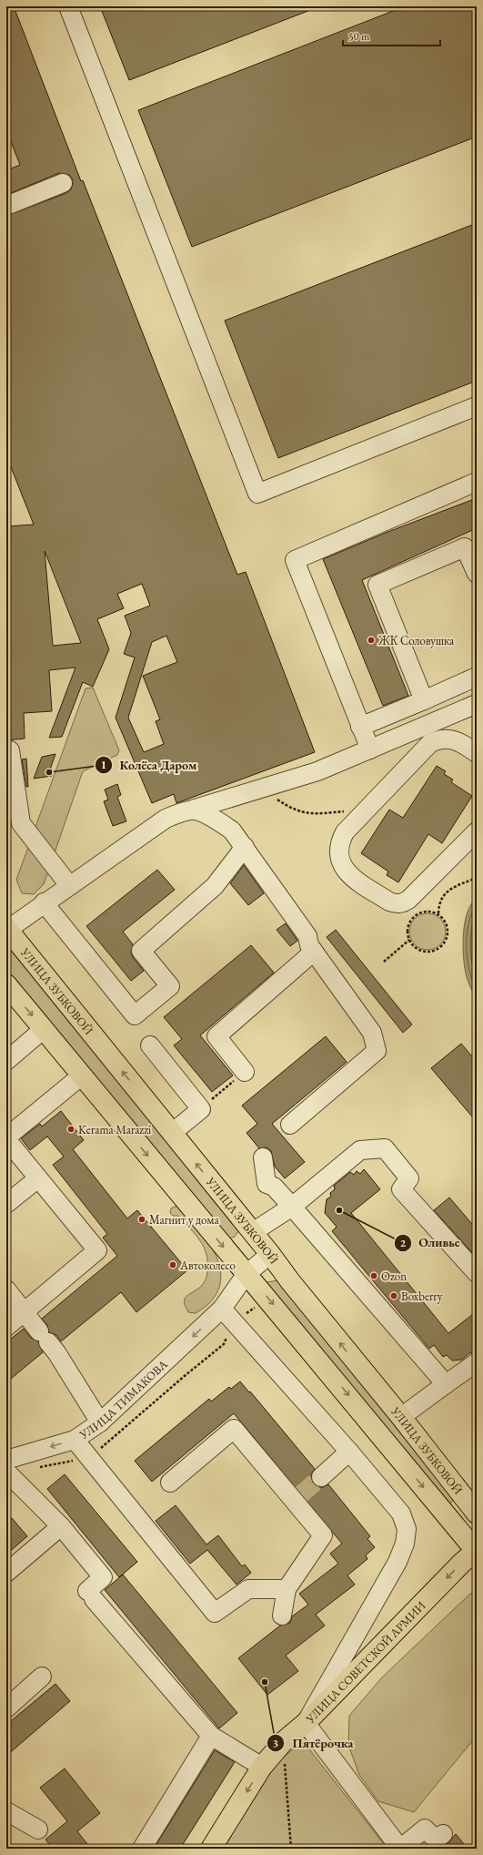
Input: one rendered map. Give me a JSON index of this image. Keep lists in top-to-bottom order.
{
  "streets": {
    "main road": ["УЛИЦА ЗУБКОВОЙ", "УЛИЦА СОВЕТСКОЙ АРМИИ"],
    "street": ["УЛИЦА ТИМАКОВА"]
  },
  "crossings": [
    ["УЛИЦА ЗУБКОВОЙ", "УЛИЦА ТИМАКОВА"],
    ["УЛИЦА ЗУБКОВОЙ", "УЛИЦА СОВЕТСКОЙ АРМИИ"]
  ],
  "one_way": ["УЛИЦА ТИМАКОВА", "УЛИЦА СОВЕТСКОЙ АРМИИ"],
  "places": [
    "ЖК Соловушка",
    "Колёса Даром",
    "Kerama Marazzi",
    "Оливье",
    "Магнит у дома",
    "Автоколесо",
    "Ozon",
    "Boxberry",
    "Пятёрочка"
  ],
  "scale_bar": "50 m"
}
